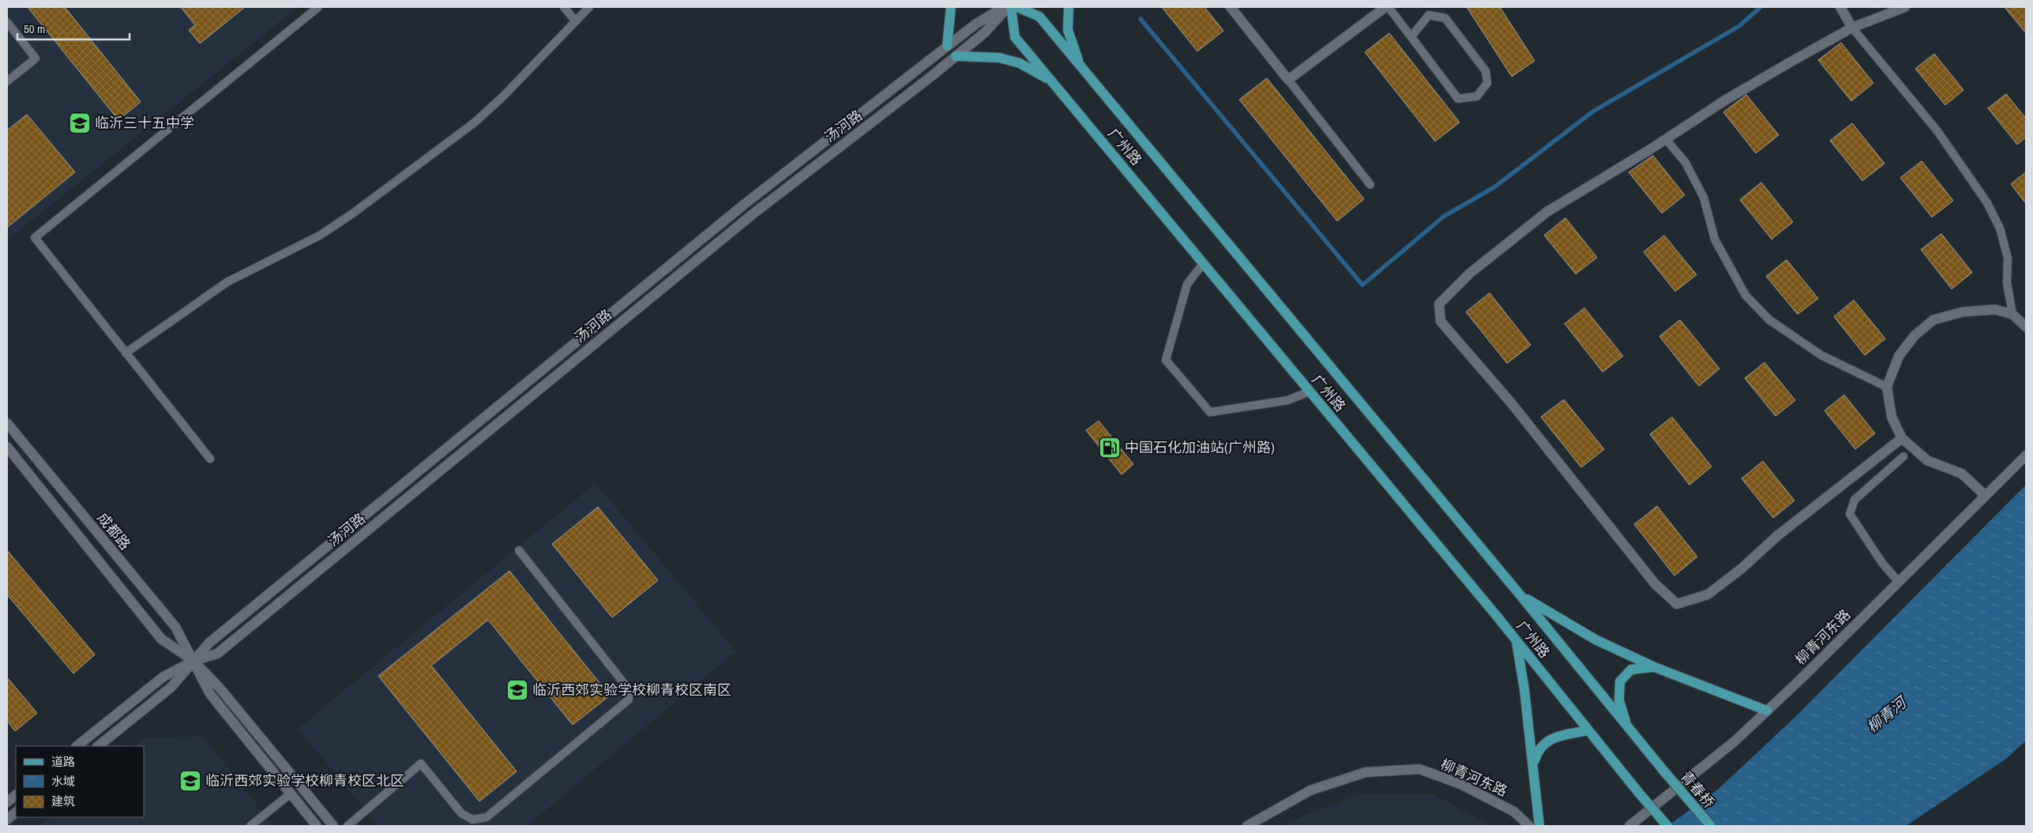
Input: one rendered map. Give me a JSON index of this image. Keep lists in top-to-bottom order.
{
  "streets": {
    "main road": ["广州路", "青春桥"],
    "street": ["汤河路", "成都路", "柳青河东路"]
  },
  "crossings": [
    ["汤河路", "成都路"],
    ["广州路", "青春桥"]
  ],
  "water": ["柳青河"],
  "places": {
    "school or university": ["临沂三十五中学", "临沂西郊实验学校柳青校区南区", "临沂西郊实验学校柳青校区北区"],
    "fuel station": ["中国石化加油站(广州路)"]
  },
  "legend": ["道路", "水域", "建筑"],
  "scale_bar": "50 m"
}
